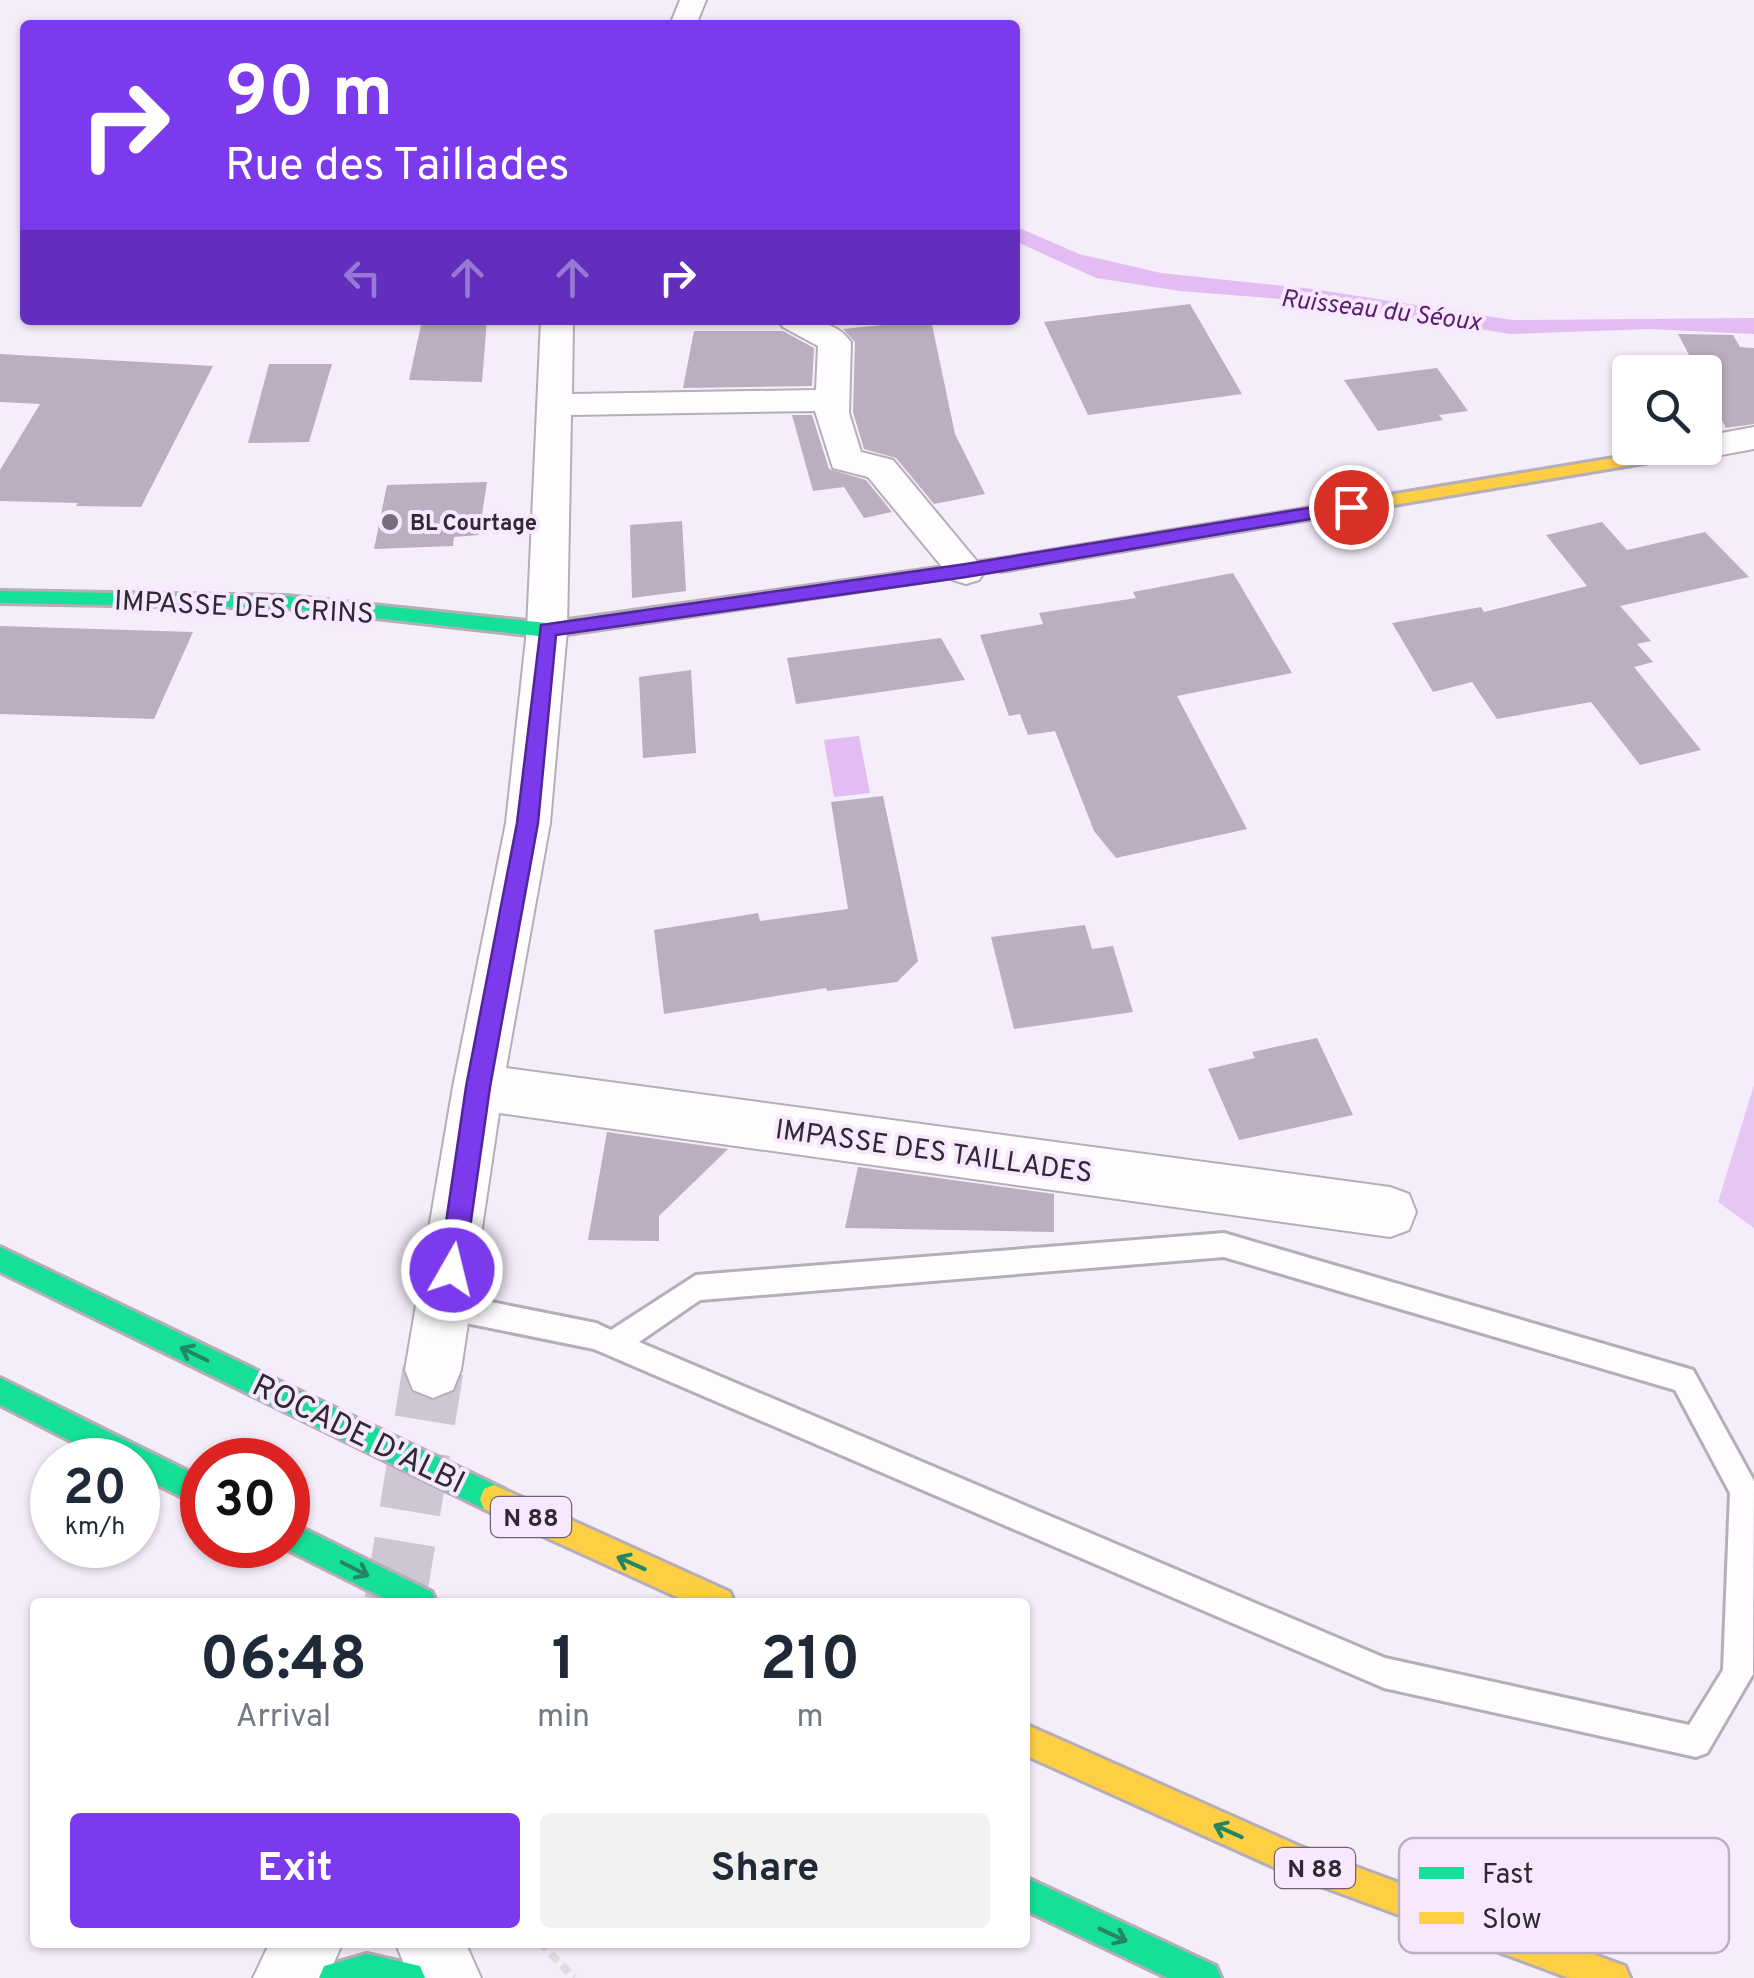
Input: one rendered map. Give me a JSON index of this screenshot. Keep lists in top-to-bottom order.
{
  "streets": {
    "main road": ["IMPASSE DES CRINS", "ROCADE D'ALBI", "N 88"],
    "street": ["IMPASSE DES TAILLADES"]
  },
  "one_way": ["ROCADE D'ALBI"],
  "water": ["Ruisseau du Séoux"],
  "places": ["BL Courtage"],
  "legend": ["Fast", "Slow"],
  "page": {
    "turn": ["90 m", "Rue des Taillades"],
    "speed": "20 km/h",
    "limit": "30",
    "eta": [
      "06:48",
      "Arrival",
      "1",
      "min",
      "210",
      "m"
    ],
    "buttons": ["Exit", "Share"]
  }
}
